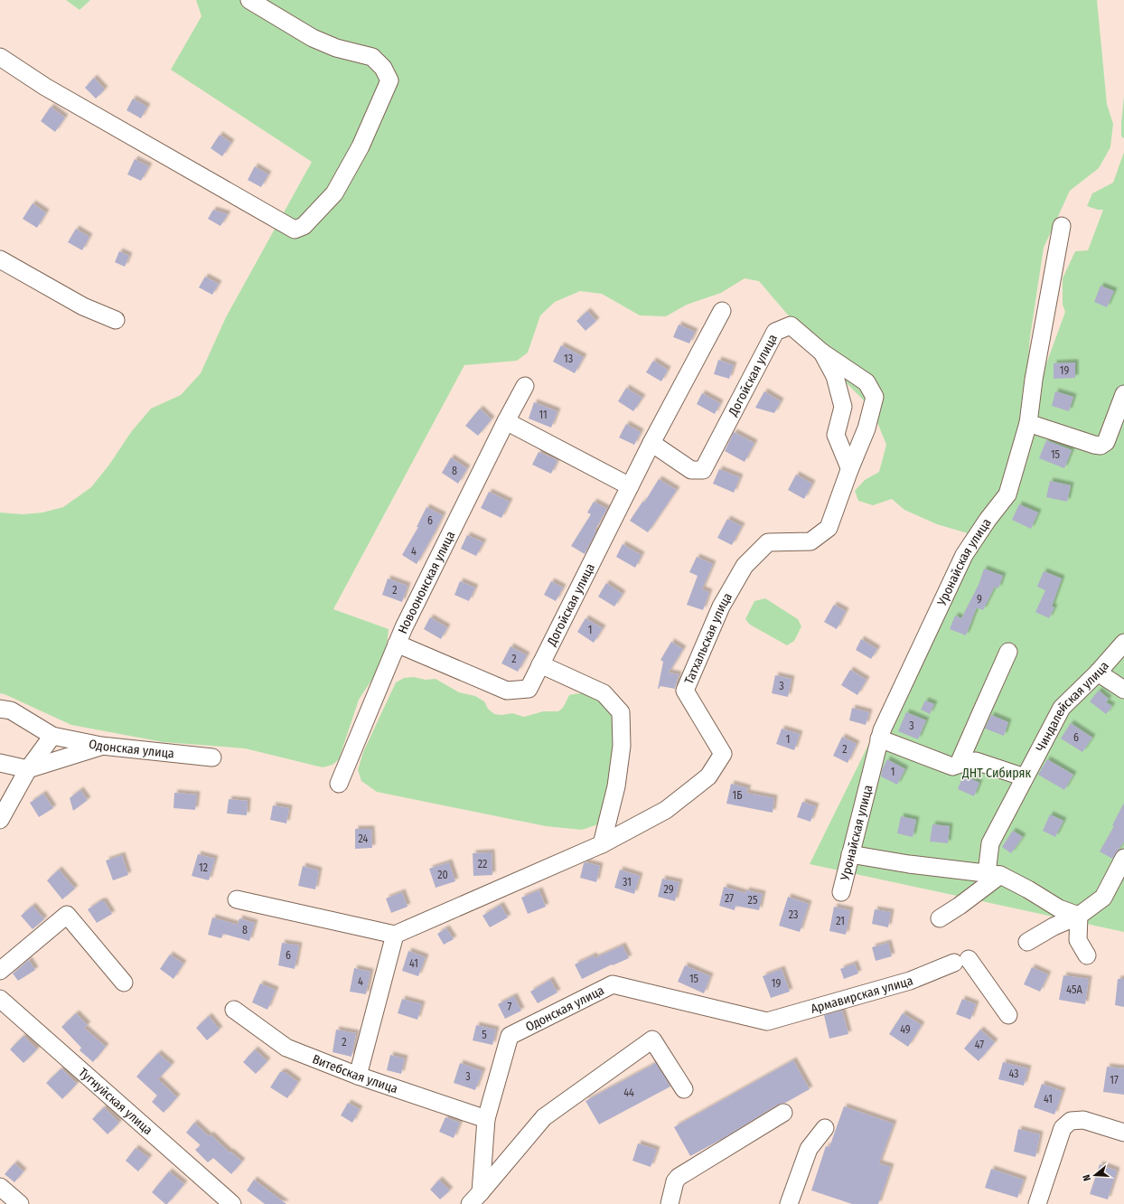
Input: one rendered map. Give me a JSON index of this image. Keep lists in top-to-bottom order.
{
  "streets": {
    "street": [
      "Догойская улица",
      "Уронайская улица",
      "Новоононская улица",
      "Татхальская улица",
      "Чиндалейская улица",
      "Одонская улица",
      "Армавирская улица",
      "Витебская улица",
      "Тугнуйская улица"
    ]
  },
  "crossings": [
    ["Догойская улица", "Новоононская улица"],
    ["Догойская улица", "Татхальская улица"],
    ["Одонская улица", "Армавирская улица"],
    ["Одонская улица", "Витебская улица"]
  ],
  "parks": ["ДНТ Сибиряк"],
  "house_numbers": [
    "13",
    "19",
    "11",
    "15",
    "8",
    "6",
    "4",
    "2",
    "9",
    "1",
    "2",
    "3",
    "3",
    "6",
    "1",
    "2",
    "1",
    "1Б",
    "24",
    "22",
    "12",
    "20",
    "31",
    "29",
    "27",
    "25",
    "23",
    "21",
    "8",
    "6",
    "41",
    "15",
    "4",
    "19",
    "45А",
    "7",
    "49",
    "5",
    "2",
    "47",
    "43",
    "3",
    "17",
    "44",
    "41"
  ],
  "north": "left"
}
